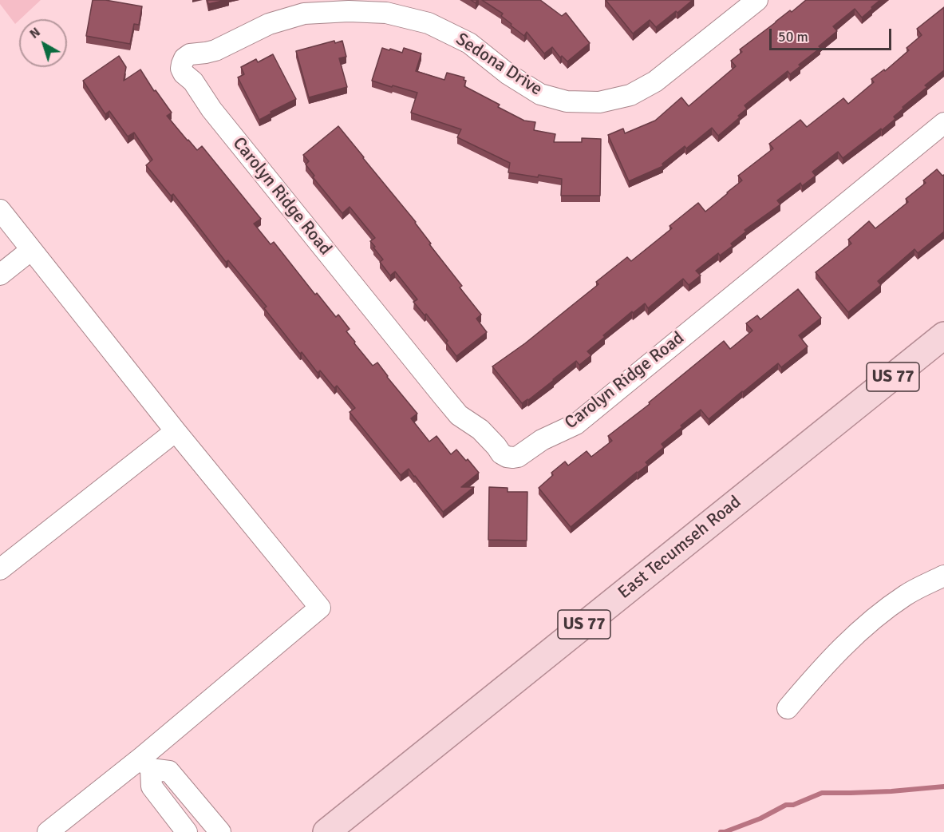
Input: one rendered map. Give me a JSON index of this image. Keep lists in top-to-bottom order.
{
  "streets": {
    "main road": ["US 77", "East Tecumseh Road"],
    "street": ["Sedona Drive", "Carolyn Ridge Road"]
  },
  "crossings": [
    ["Sedona Drive", "Carolyn Ridge Road"]
  ],
  "scale_bar": "50 m",
  "north": "top left"
}
